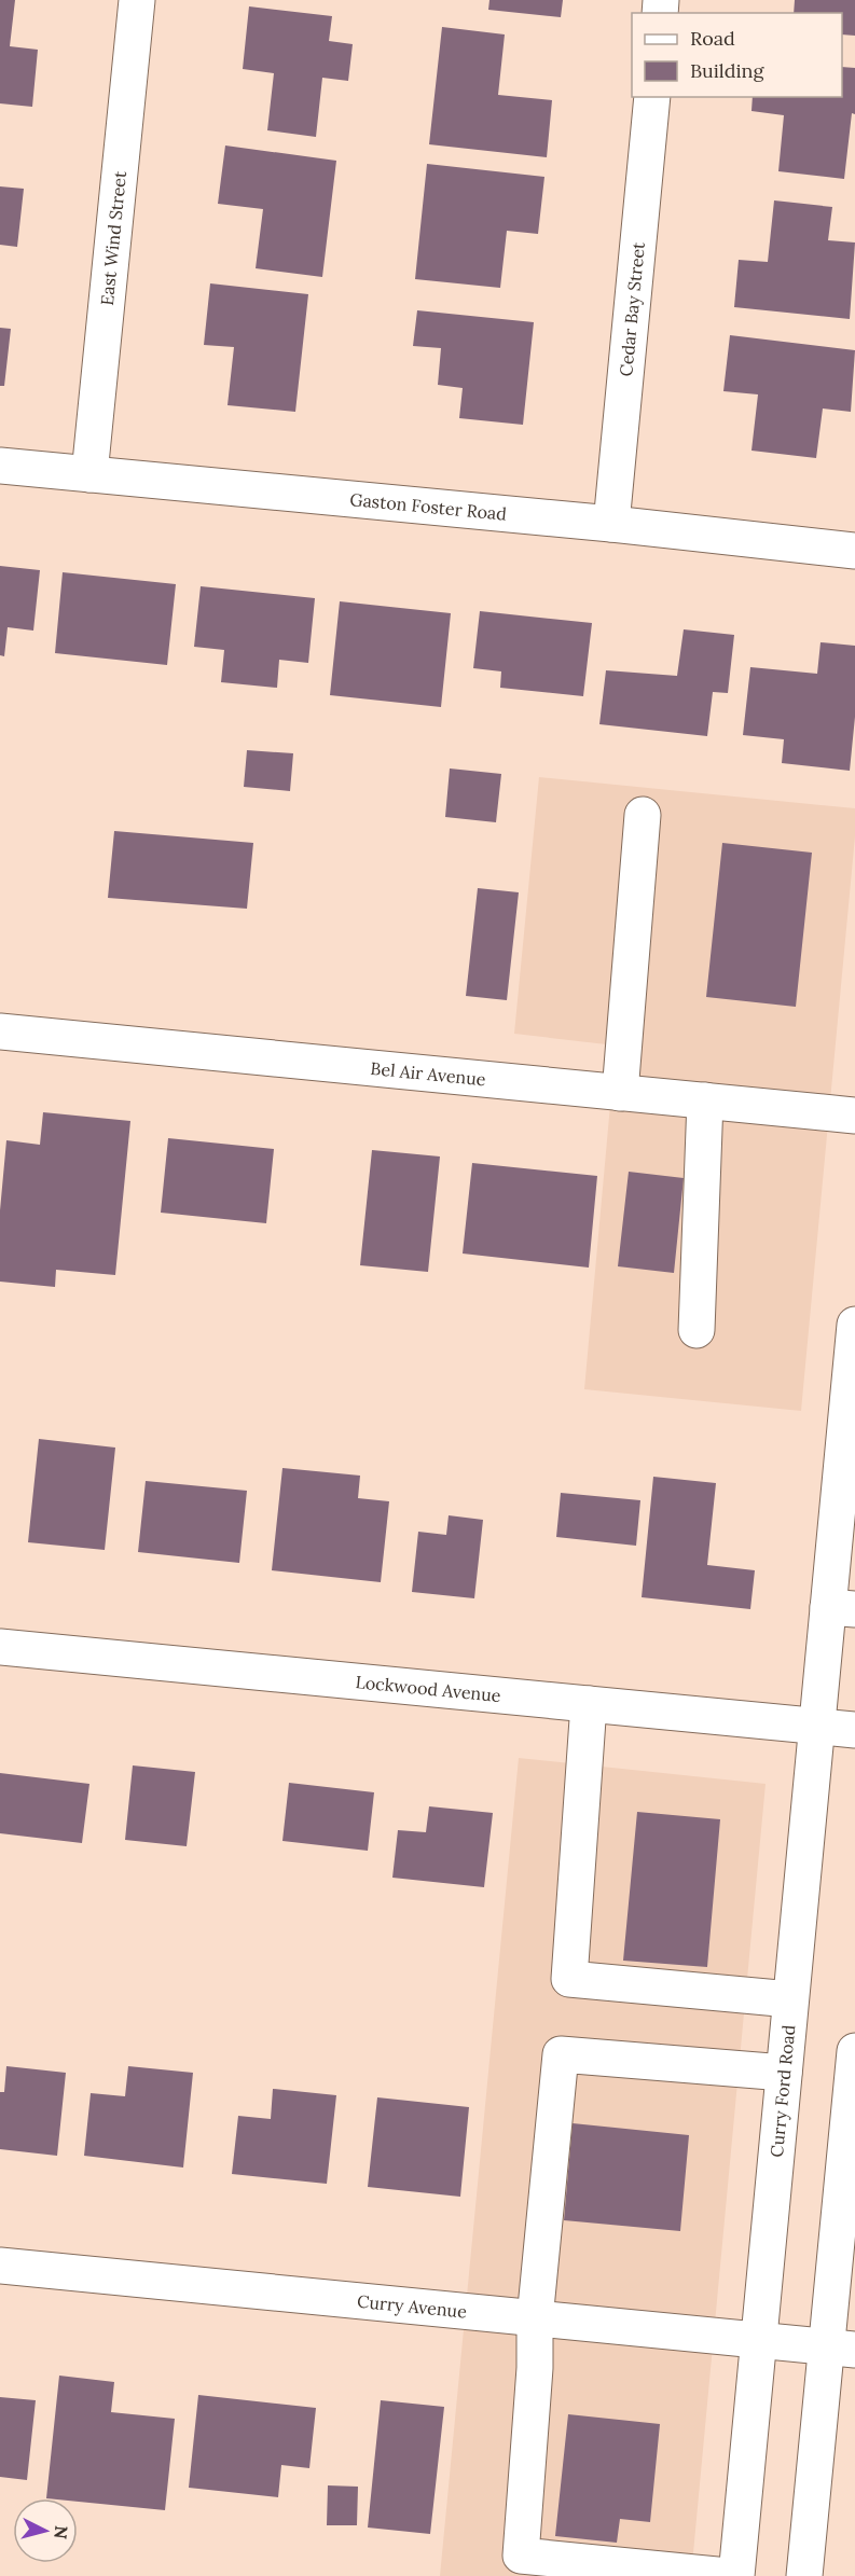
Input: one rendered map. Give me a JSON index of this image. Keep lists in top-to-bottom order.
{
  "streets": {
    "street": [
      "East Wind Street",
      "Cedar Bay Street",
      "Gaston Foster Road",
      "Bel Air Avenue",
      "Lockwood Avenue",
      "Curry Ford Road",
      "Curry Avenue"
    ]
  },
  "crossings": [
    ["East Wind Street", "Gaston Foster Road"],
    ["Cedar Bay Street", "Gaston Foster Road"],
    ["Lockwood Avenue", "Curry Ford Road"],
    ["Curry Ford Road", "Curry Avenue"]
  ],
  "legend": ["Road", "Building"],
  "north": "right"
}
